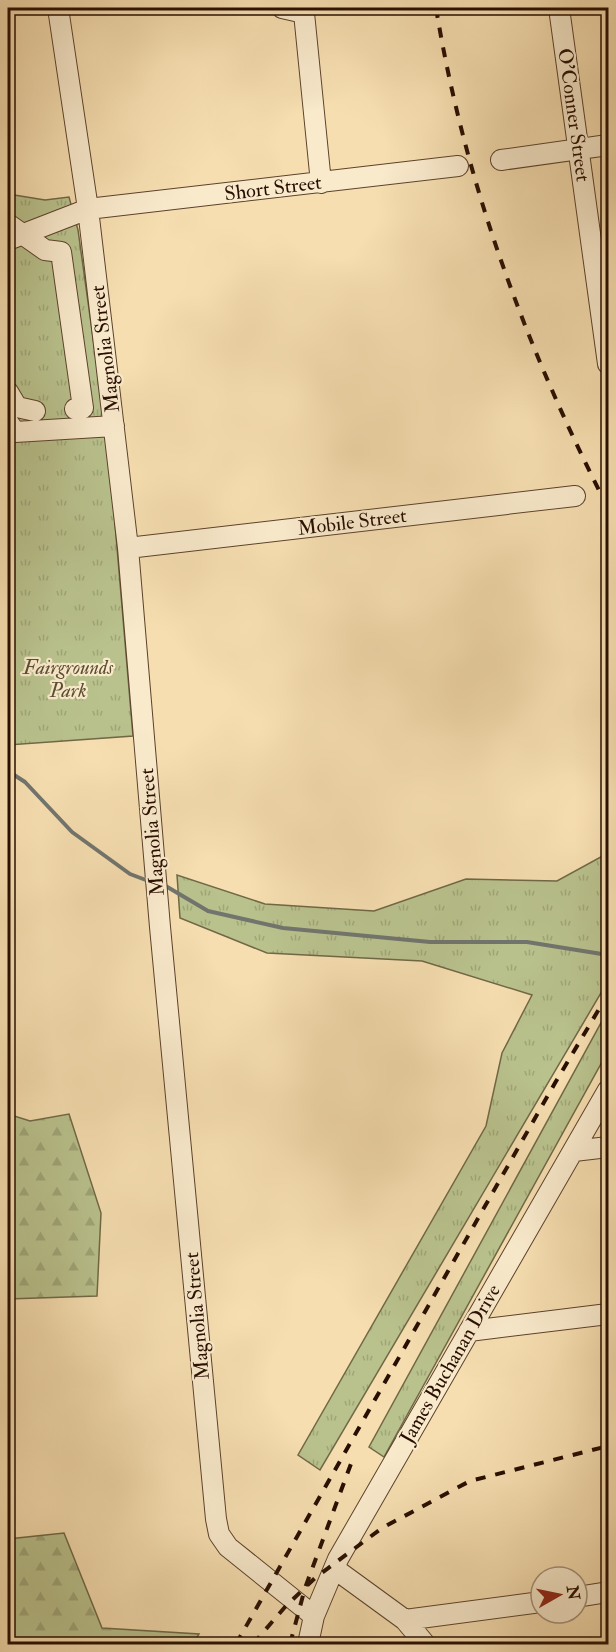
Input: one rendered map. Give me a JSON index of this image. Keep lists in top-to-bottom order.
{
  "streets": {
    "street": [
      "O'Conner Street",
      "Short Street",
      "Magnolia Street",
      "Mobile Street",
      "James Buchanan Drive"
    ]
  },
  "crossings": [
    ["Short Street", "Magnolia Street"],
    ["Magnolia Street", "Mobile Street"],
    ["Magnolia Street", "James Buchanan Drive"]
  ],
  "parks": ["Fairgrounds Park"],
  "north": "right"
}
